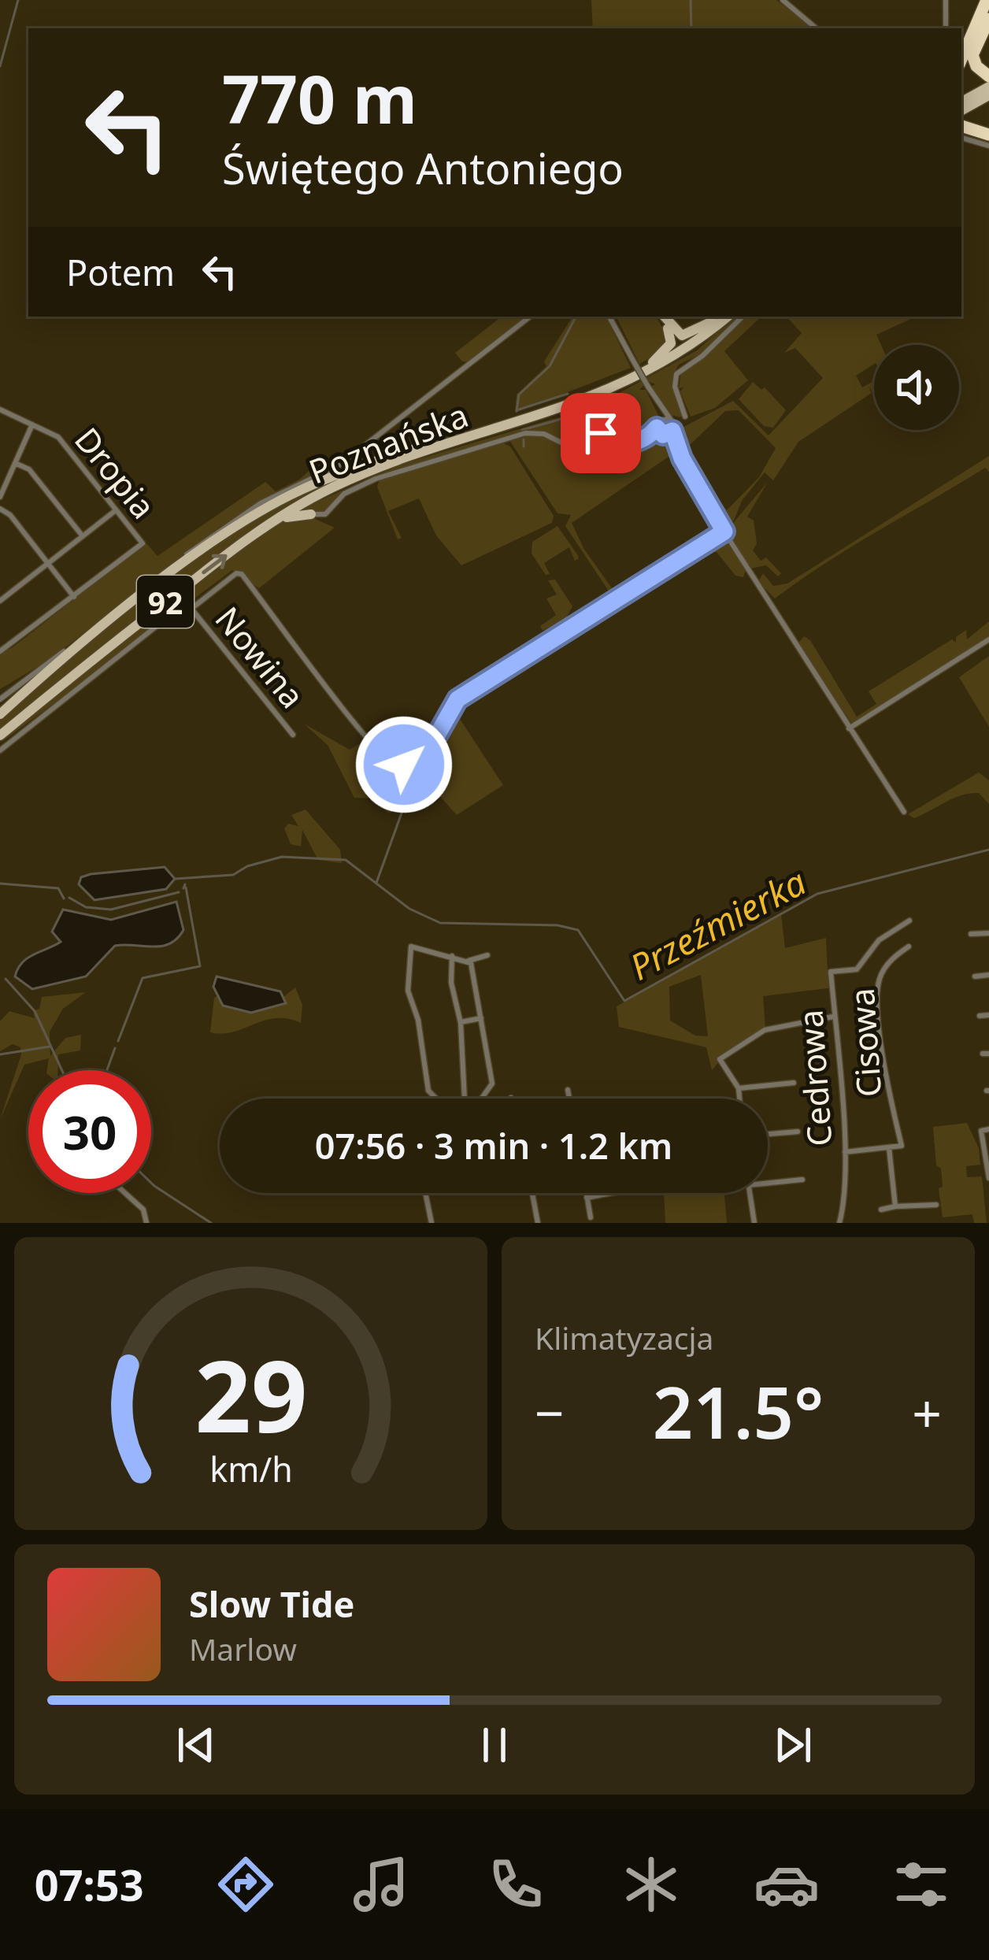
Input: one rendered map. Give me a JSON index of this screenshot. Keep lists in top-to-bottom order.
{
  "streets": {
    "main road": ["Poznańska", "92"],
    "street": [
      "Dropia",
      "Nowina",
      "Cisowa",
      "Cedrowa"
    ]
  },
  "water": ["Przeźmierka"],
  "page": {
    "turn": ["770 m", "Świętego Antoniego"],
    "then": "Potem",
    "limit": "30",
    "trip": "07:56 · 3 min · 1.2 km",
    "tile": "Klimatyzacja",
    "heat": ["−", "21.5°", "+"],
    "song": ["Slow Tide", "Marlow"],
    "tabs": "07:53",
    "gauge": ["29", "km/h"]
  }
}
